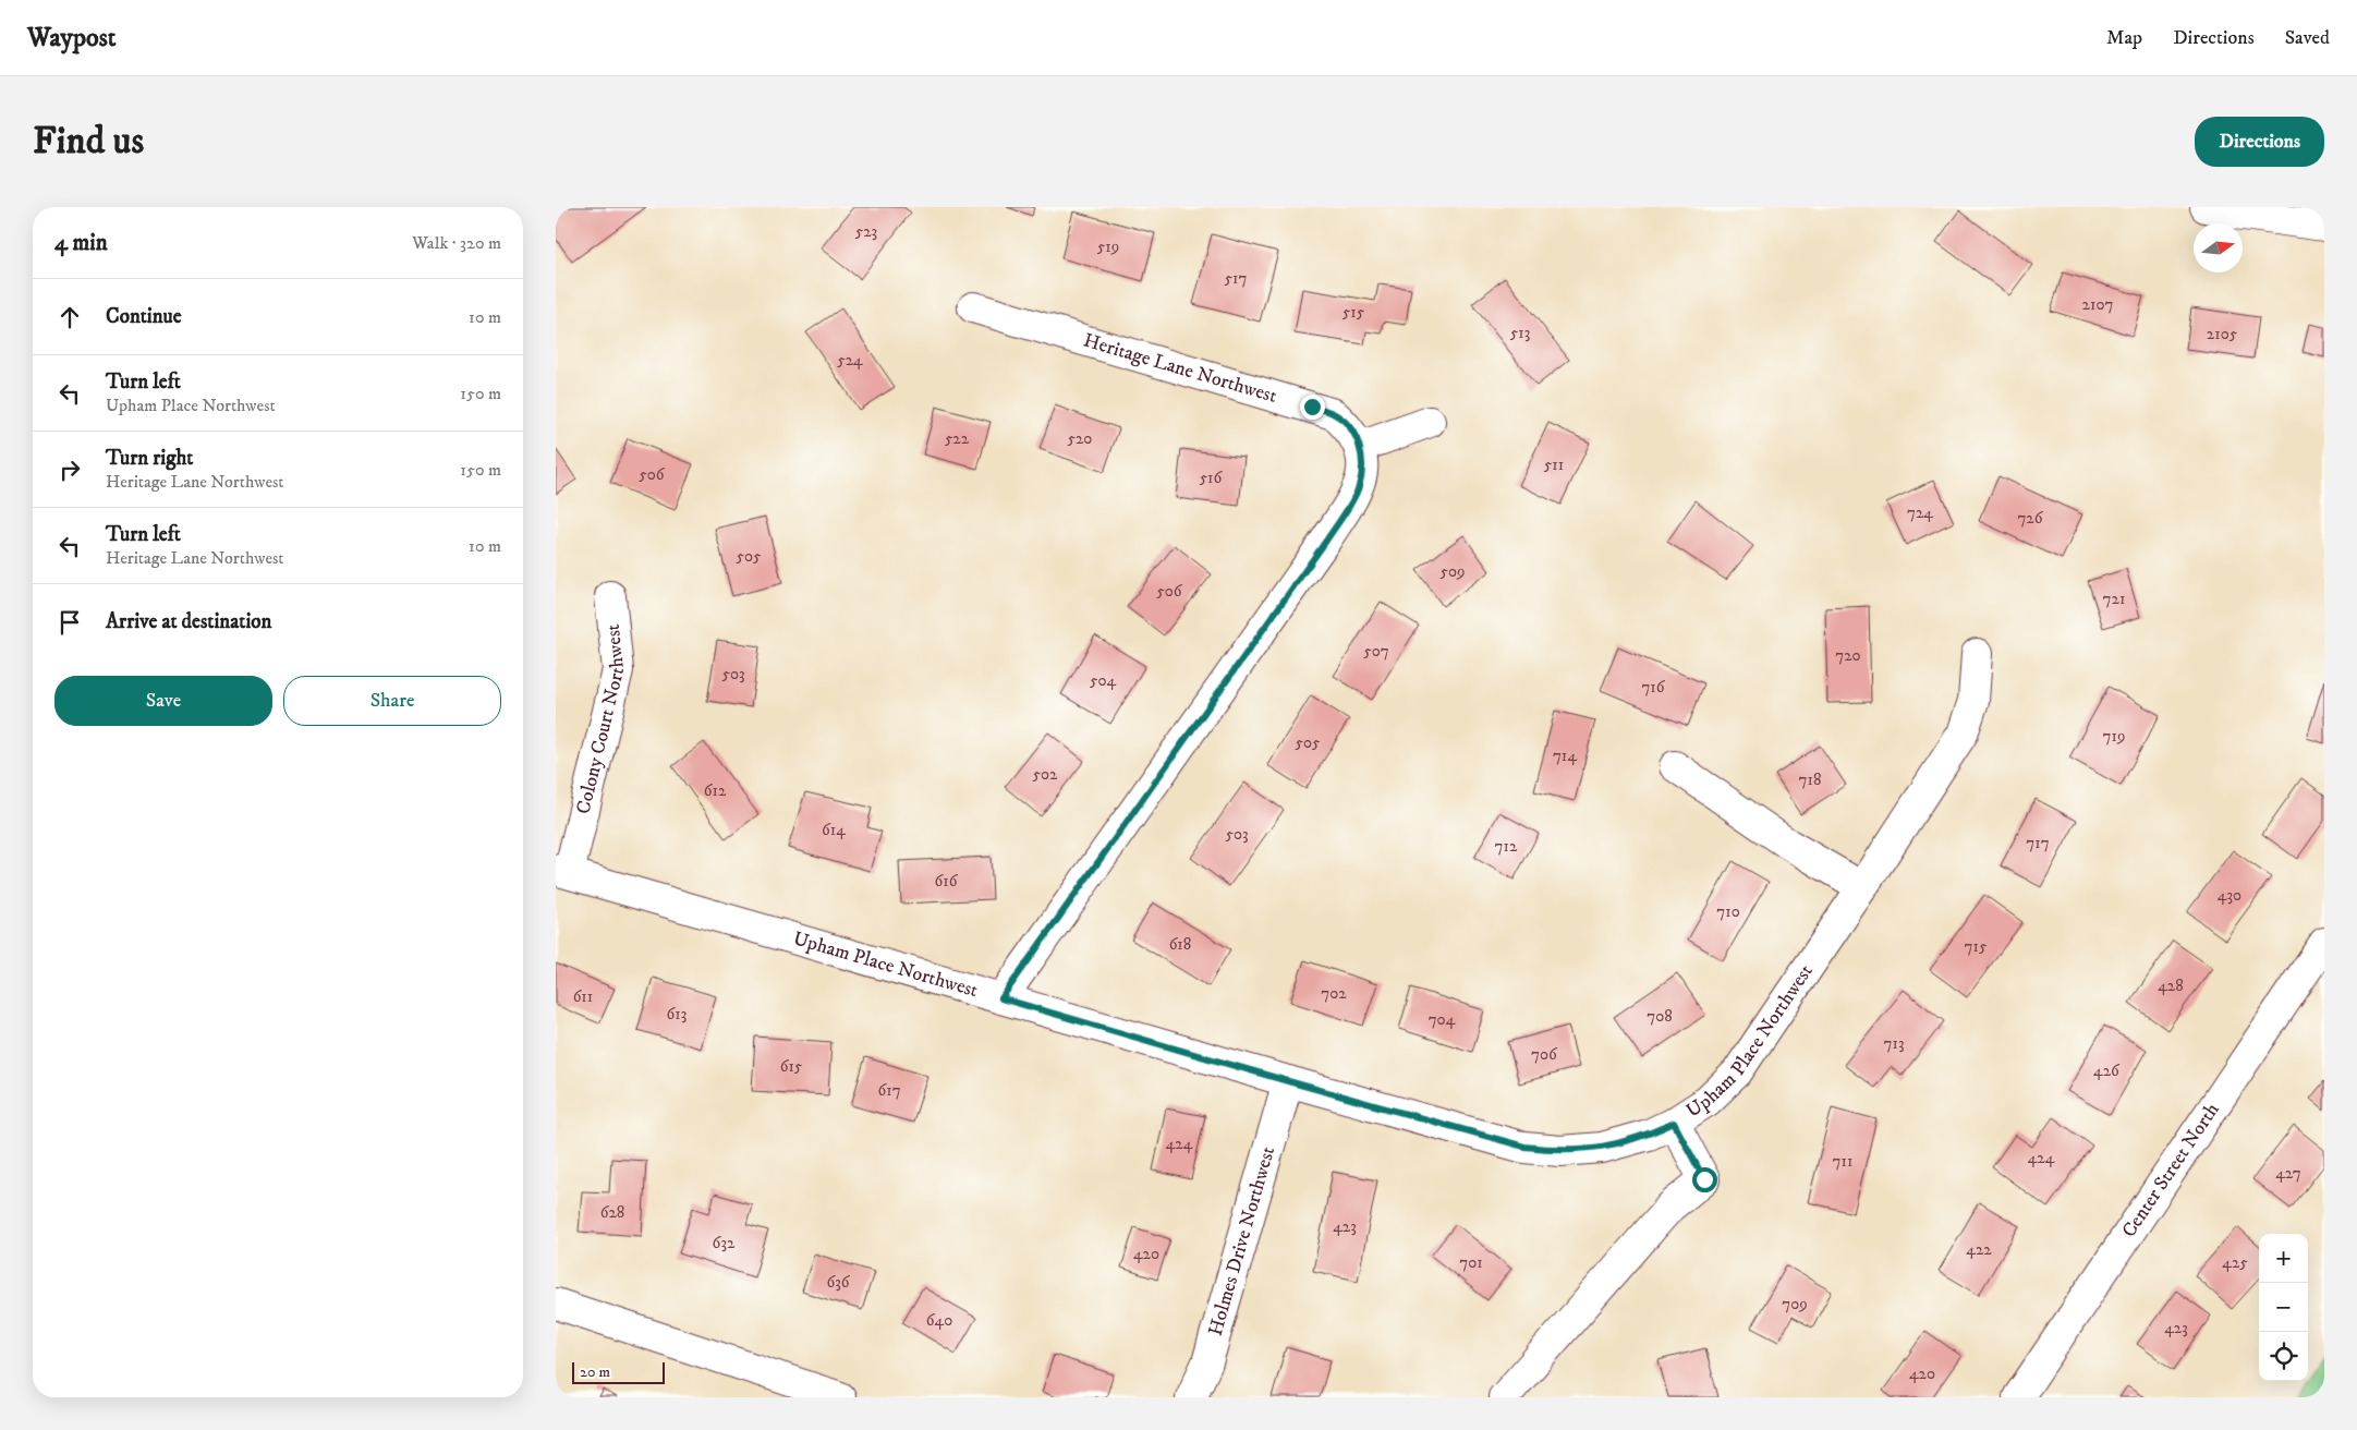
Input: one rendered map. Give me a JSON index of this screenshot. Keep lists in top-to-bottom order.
{
  "streets": {
    "street": [
      "Heritage Lane Northwest",
      "Colony Court Northwest",
      "Upham Place Northwest",
      "Center Street North",
      "Holmes Drive Northwest"
    ]
  },
  "crossings": [
    ["Colony Court Northwest", "Upham Place Northwest"],
    ["Upham Place Northwest", "Holmes Drive Northwest"]
  ],
  "house_numbers": [
    "523",
    "519",
    "517",
    "2107",
    "515",
    "513",
    "2105",
    "524",
    "522",
    "520",
    "511",
    "506",
    "516",
    "724",
    "726",
    "505",
    "509",
    "506",
    "721",
    "507",
    "720",
    "503",
    "504",
    "716",
    "719",
    "505",
    "714",
    "502",
    "718",
    "612",
    "614",
    "503",
    "717",
    "712",
    "616",
    "430",
    "710",
    "618",
    "715",
    "428",
    "702",
    "611",
    "613",
    "708",
    "704",
    "713",
    "706",
    "615",
    "426",
    "617",
    "424",
    "424",
    "711",
    "427",
    "628",
    "423",
    "632",
    "422",
    "420",
    "701",
    "425",
    "636",
    "709",
    "640",
    "423",
    "420"
  ],
  "scale_bar": "20 m",
  "north": "right",
  "page": {
    "header": "Waypost",
    "nav": ["Map", "Directions", "Saved"],
    "buttons": [
      "Directions",
      ["Save", "Share"]
    ],
    "title": "Find us",
    "heading": ["4 min", "Walk · 320 m"],
    "list": [
      ["Continue", "10 m"],
      ["Turn left", "Upham Place Northwest", "150 m"],
      ["Turn right", "Heritage Lane Northwest", "150 m"],
      ["Turn left", "Heritage Lane Northwest", "10 m"],
      "Arrive at destination"
    ],
    "map_buttons": ["+", "−"],
    "scale": "20 m"
  }
}
